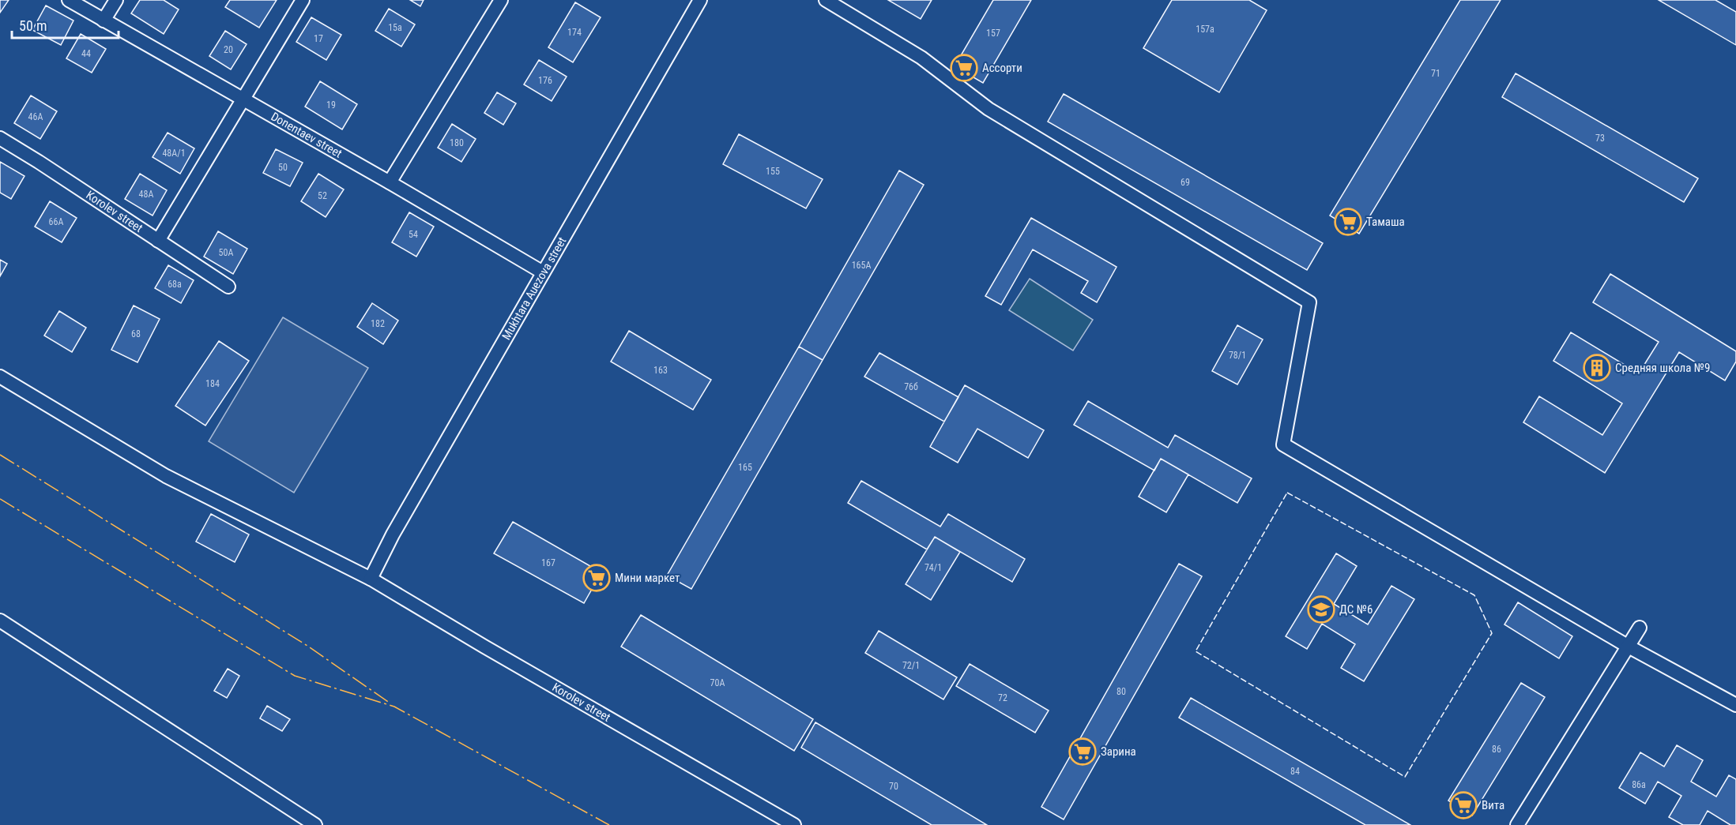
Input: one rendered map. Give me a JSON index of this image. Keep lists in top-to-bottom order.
{
  "streets": {
    "street": ["Donentaev street", "Korolev street", "Mukhtara Auezova street"]
  },
  "crossings": [
    ["Donentaev street", "Mukhtara Auezova street"],
    ["Korolev street", "Mukhtara Auezova street"]
  ],
  "places": {
    "supermarket": [
      "Ассорти",
      "Тамаша",
      "Мини маркет",
      "Зарина",
      "Вита"
    ],
    "building": ["Средняя школа №9"],
    "school or university": ["ДС №6"]
  },
  "house_numbers": [
    "15а",
    "157а",
    "174",
    "157",
    "17",
    "20",
    "44",
    "71",
    "176",
    "19",
    "46А",
    "73",
    "180",
    "48А/1",
    "50",
    "155",
    "69",
    "48А",
    "52",
    "66А",
    "54",
    "50А",
    "165А",
    "68а",
    "182",
    "68",
    "78/1",
    "163",
    "184",
    "76б",
    "165",
    "167",
    "74/1",
    "72/1",
    "70А",
    "80",
    "72",
    "86",
    "84",
    "86а",
    "70"
  ],
  "scale_bar": "50 m"
}
